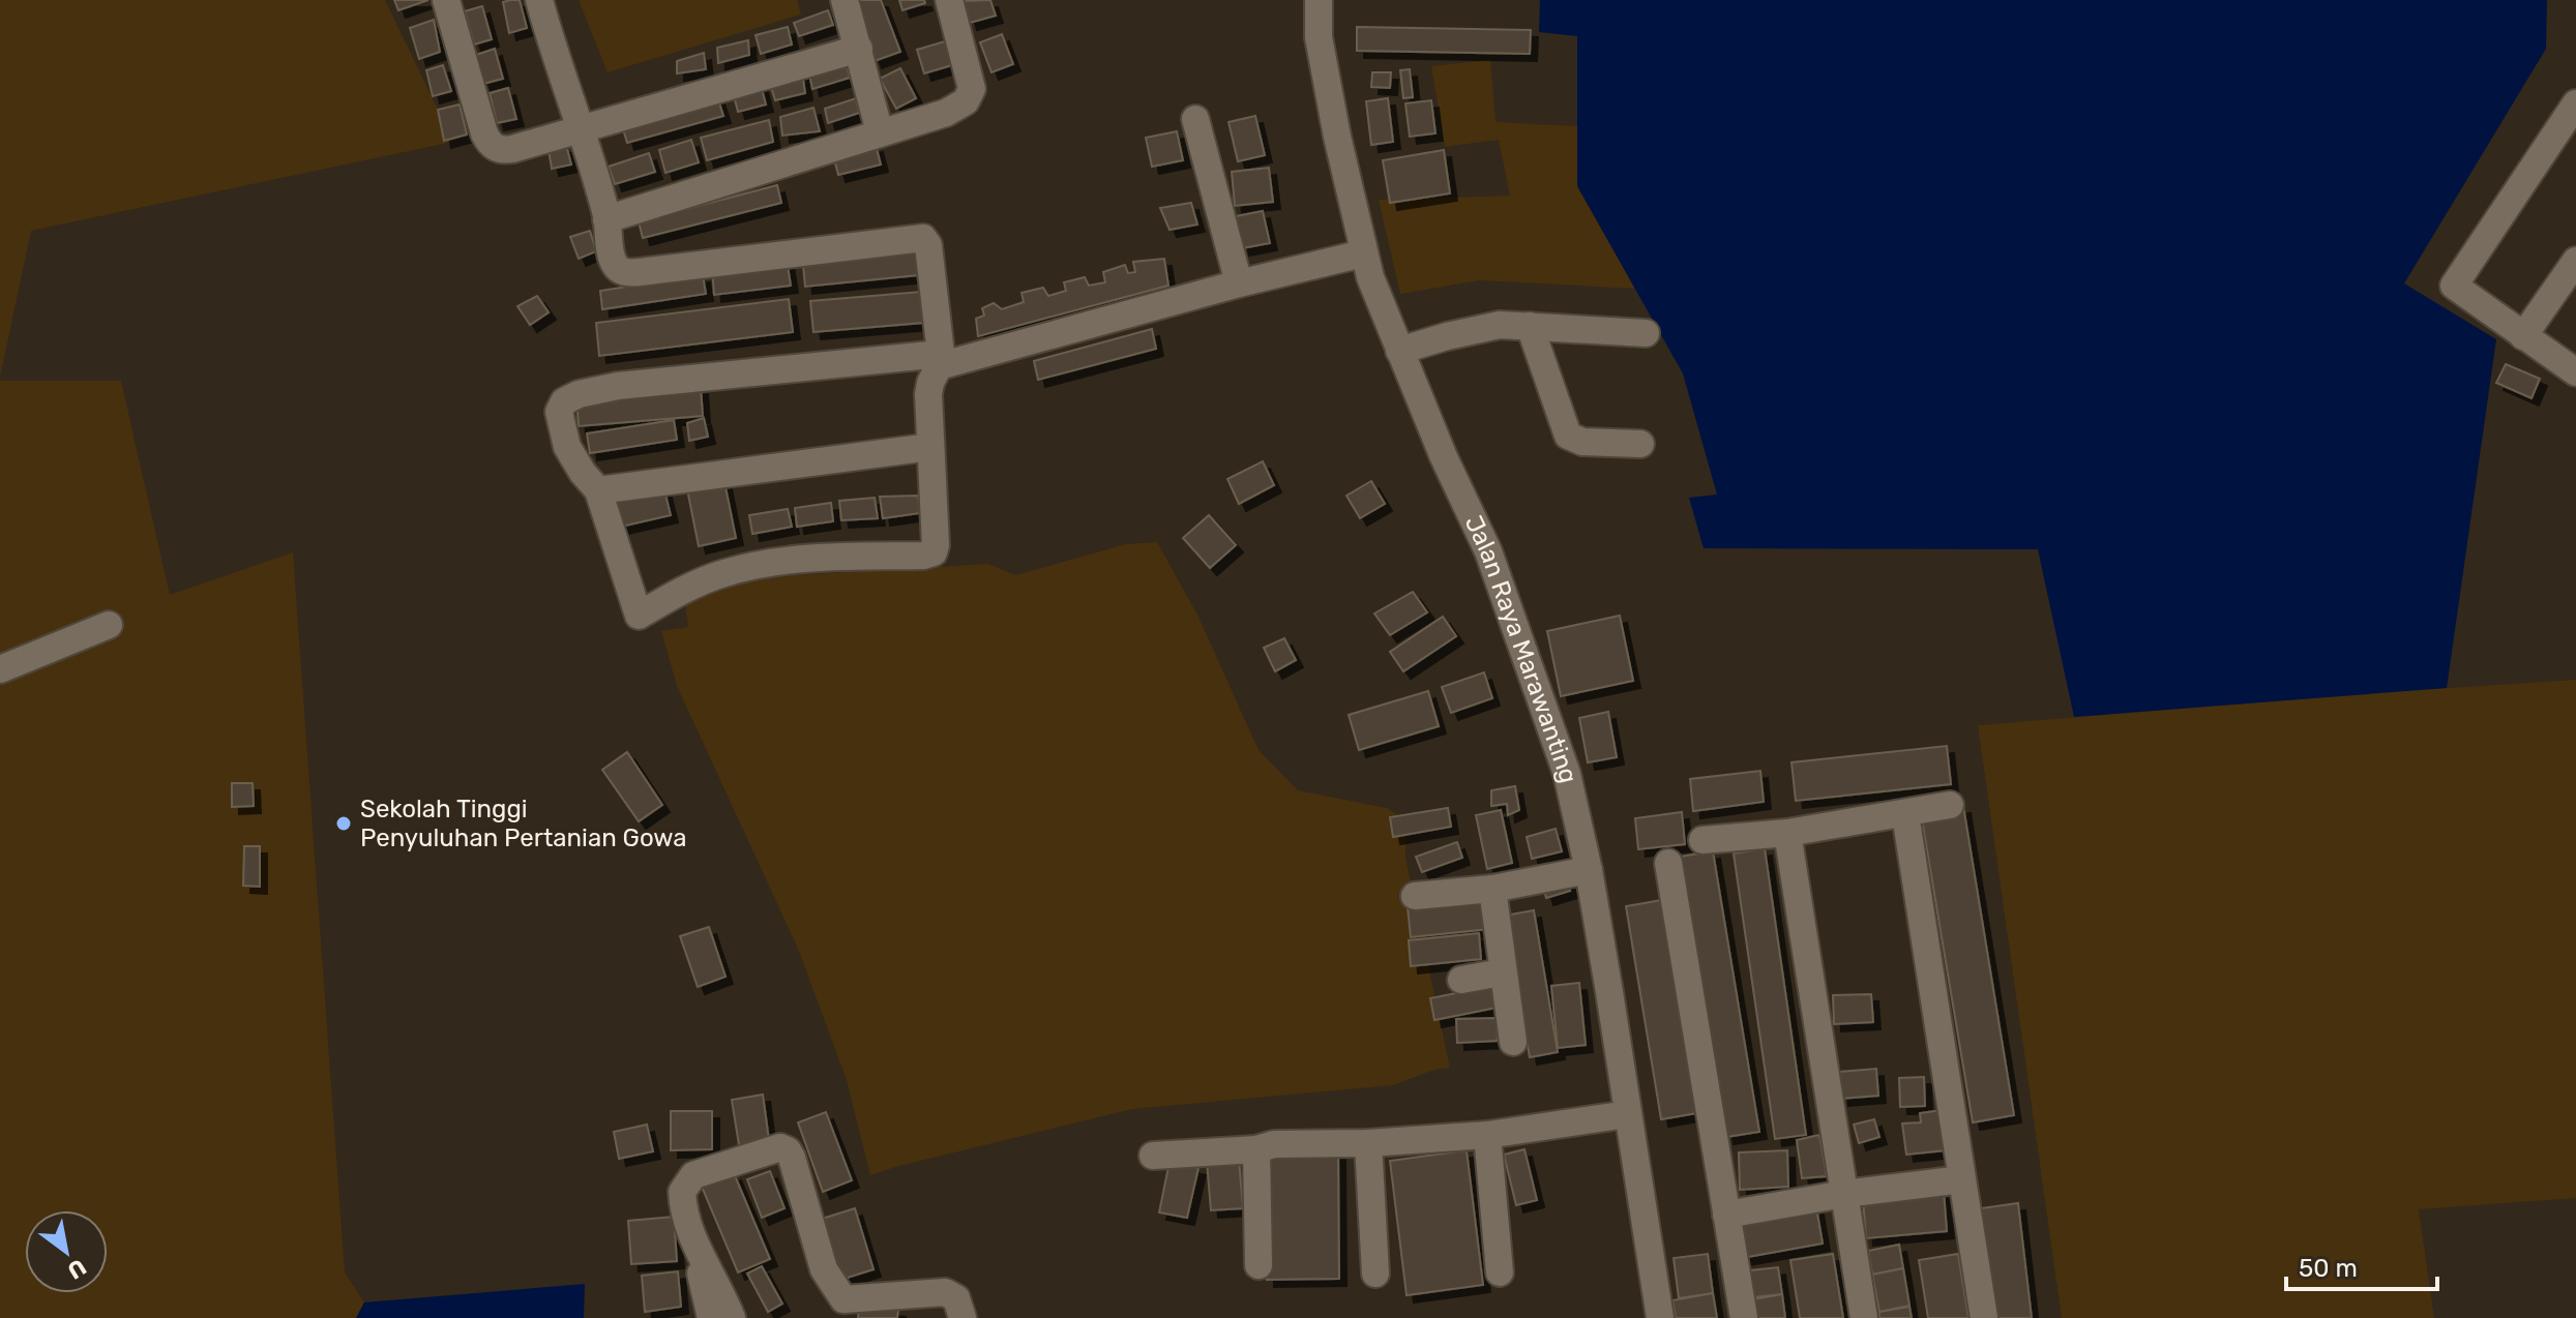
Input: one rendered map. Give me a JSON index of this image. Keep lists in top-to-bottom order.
{
  "streets": {
    "street": ["Jalan Raya Marawanting"]
  },
  "places": ["Sekolah Tinggi Penyuluhan Pertanian Gowa"],
  "scale_bar": "50 m",
  "north": "bottom right"
}
